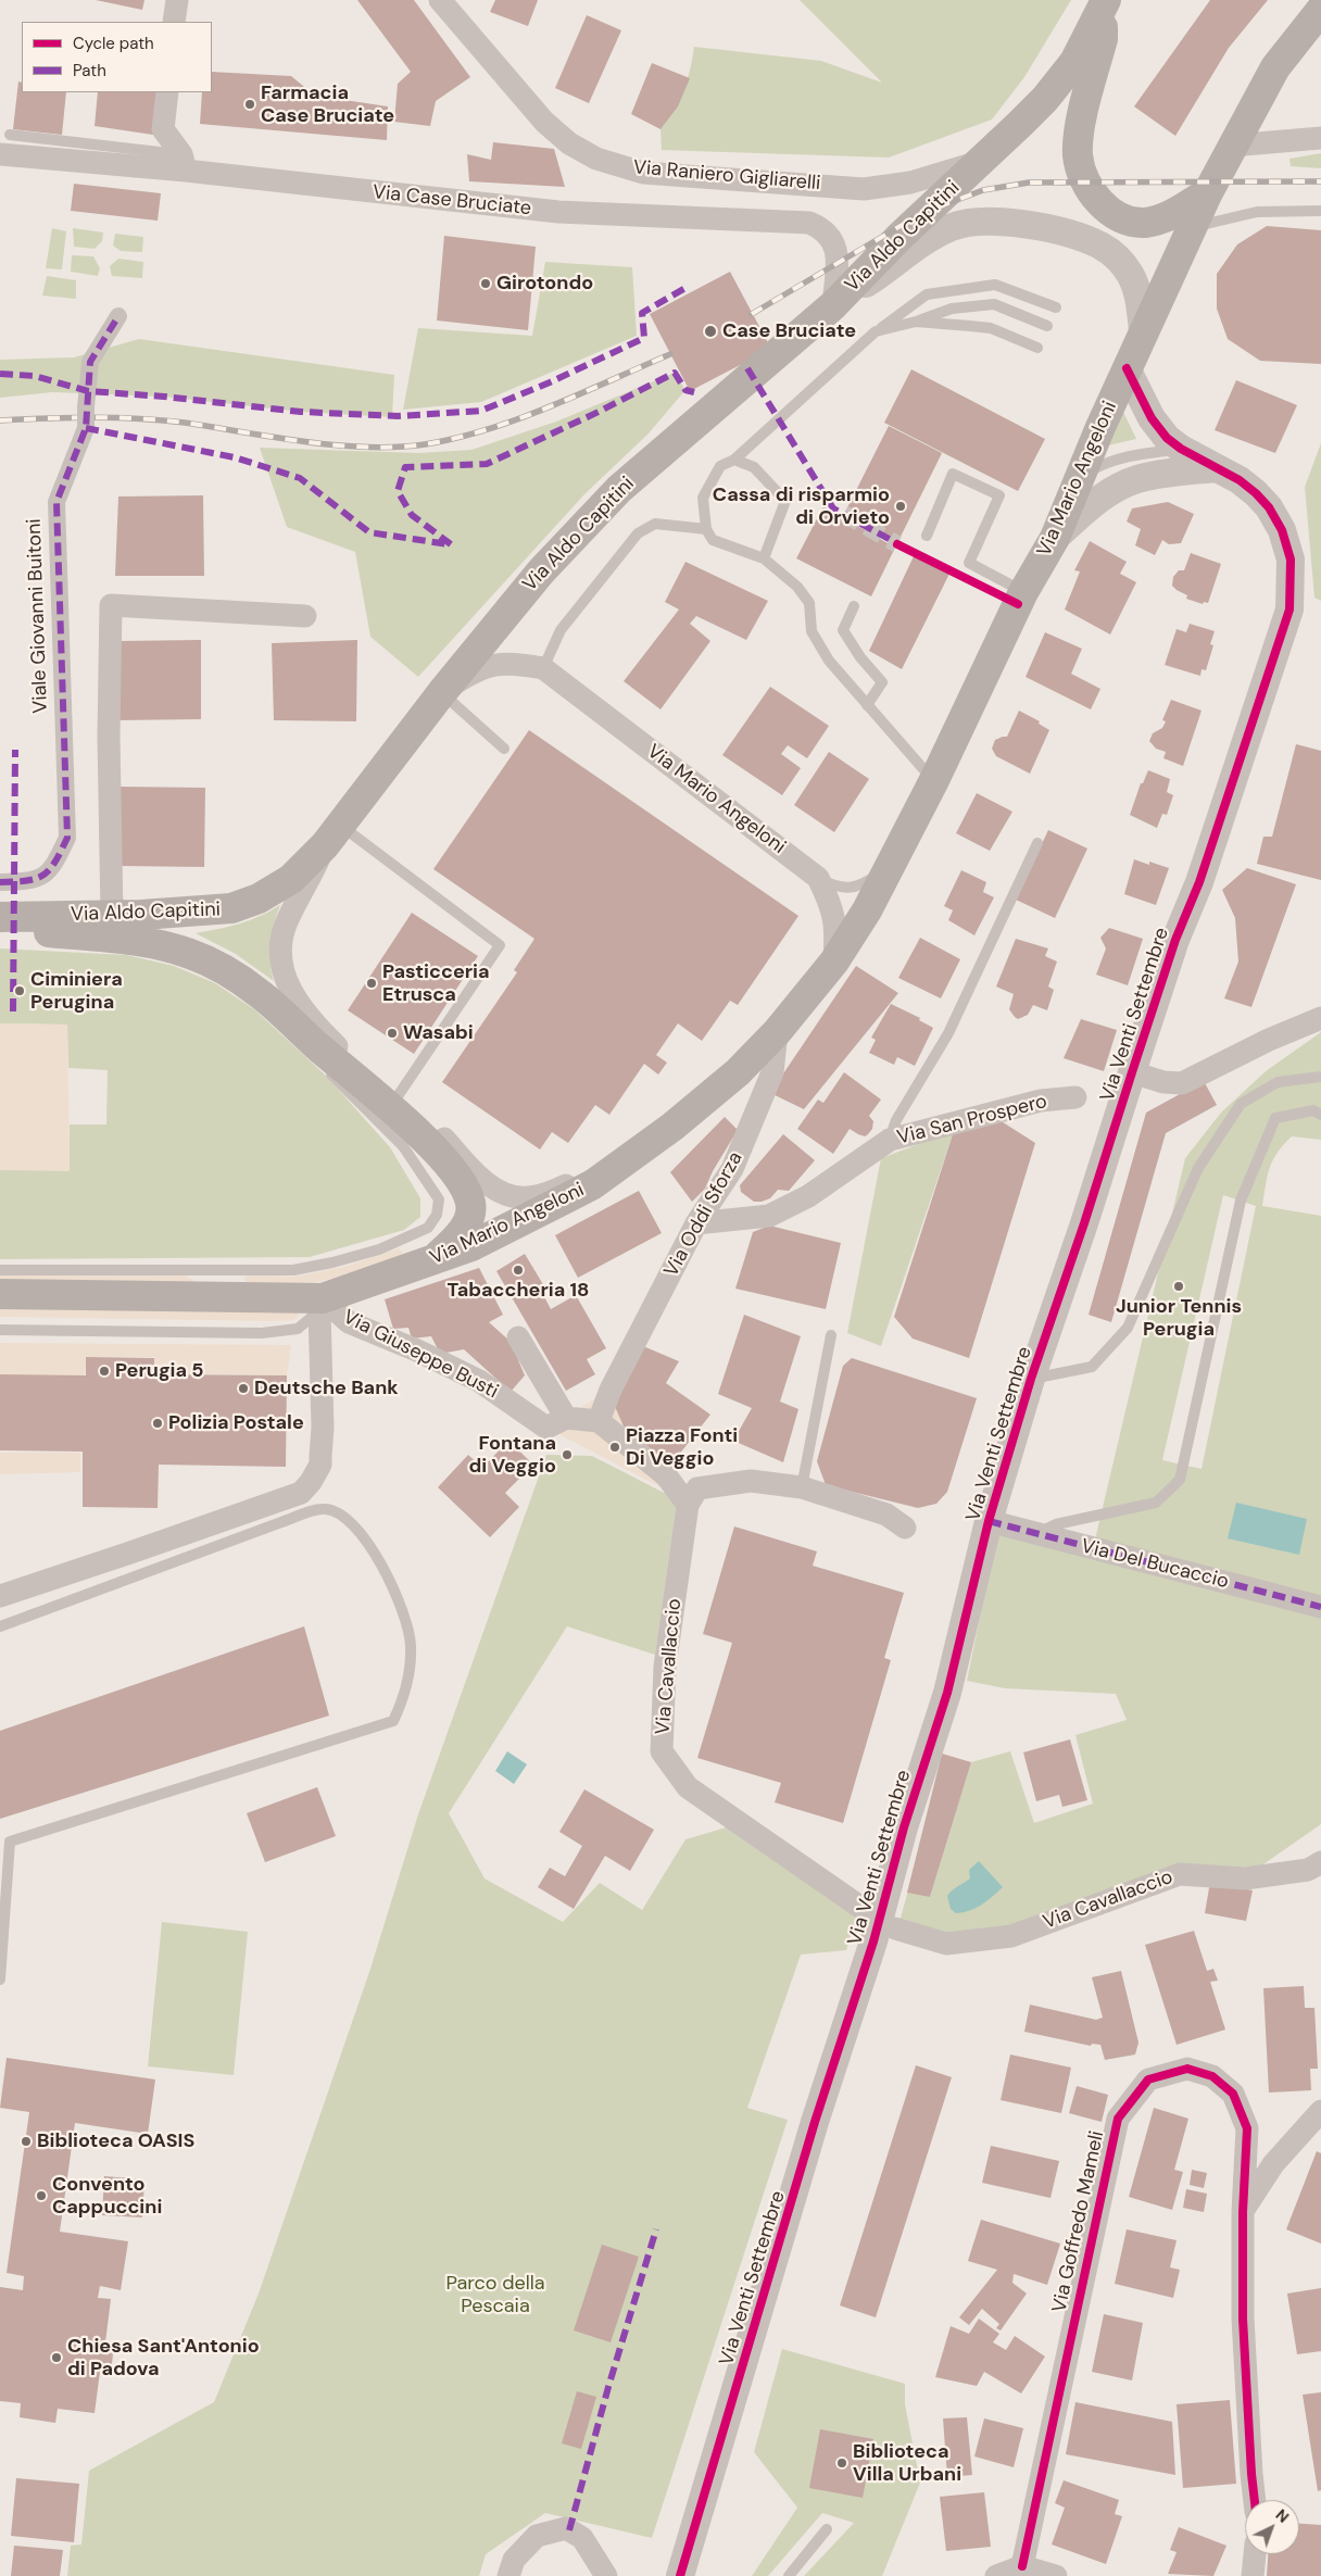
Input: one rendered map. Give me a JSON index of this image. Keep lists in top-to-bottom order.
{
  "streets": {
    "main road": ["Via Aldo Capitini", "Via Mario Angeloni"],
    "street": [
      "Via Raniero Gigliarelli",
      "Via Case Bruciate",
      "Viale Giovanni Buitoni",
      "Via Venti Settembre",
      "Via San Prospero",
      "Via Oddi Sforza",
      "Via Giuseppe Busti",
      "Via Del Bucaccio",
      "Via Cavallaccio",
      "Via Goffredo Mameli"
    ]
  },
  "crossings": [
    ["Via Raniero Gigliarelli", "Via Aldo Capitini"],
    ["Via Case Bruciate", "Via Aldo Capitini"],
    ["Via Aldo Capitini", "Via Mario Angeloni"],
    ["Via Mario Angeloni", "Via Venti Settembre"],
    ["Via Mario Angeloni", "Via Oddi Sforza"],
    ["Via Mario Angeloni", "Via Giuseppe Busti"],
    ["Via Venti Settembre", "Via Del Bucaccio"],
    ["Via San Prospero", "Via Oddi Sforza"]
  ],
  "parks": ["Parco della Pescaia"],
  "places": [
    "Farmacia Case Bruciate",
    "Girotondo",
    "Case Bruciate",
    "Cassa di risparmio di Orvieto",
    "Pasticceria Etrusca",
    "Ciminiera Perugina",
    "Wasabi",
    "Tabaccheria 18",
    "Junior Tennis Perugia",
    "Perugia 5",
    "Deutsche Bank",
    "Polizia Postale",
    "Piazza Fonti Di Veggio",
    "Fontana di Veggio",
    "Biblioteca OASIS",
    "Convento Cappuccini",
    "Chiesa Sant'Antonio di Padova",
    "Biblioteca Villa Urbani"
  ],
  "legend": ["Cycle path", "Path"],
  "north": "top right"
}
